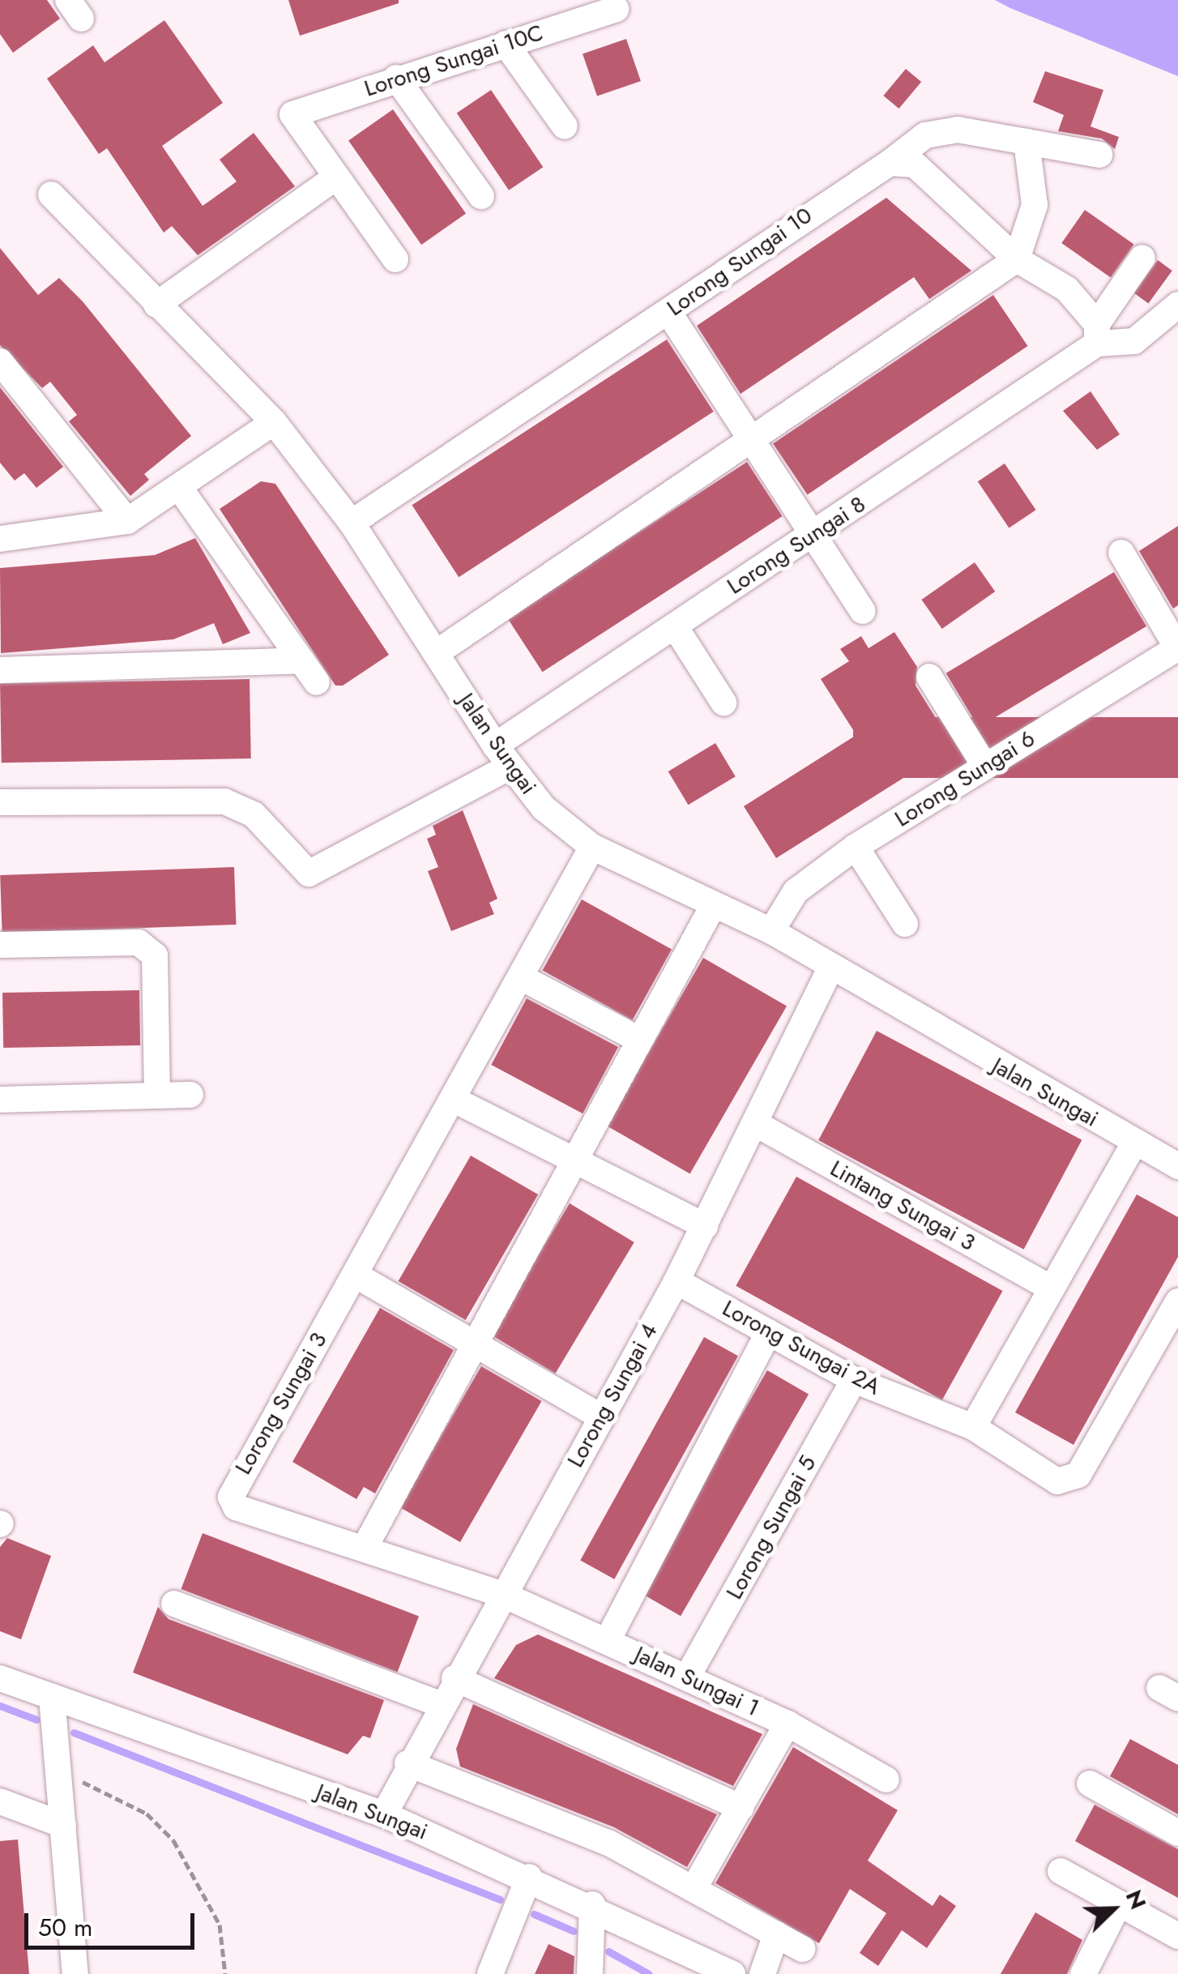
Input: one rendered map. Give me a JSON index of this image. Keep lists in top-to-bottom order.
{
  "streets": {
    "street": [
      "Lorong Sungai 10C",
      "Lorong Sungai 10",
      "Lorong Sungai 8",
      "Jalan Sungai",
      "Lorong Sungai 6",
      "Lintang Sungai 3",
      "Lorong Sungai 2A",
      "Lorong Sungai 4",
      "Lorong Sungai 3",
      "Lorong Sungai 5",
      "Jalan Sungai 1"
    ]
  },
  "crossings": [
    ["Lorong Sungai 10", "Jalan Sungai"],
    ["Lorong Sungai 8", "Jalan Sungai"],
    ["Jalan Sungai", "Lorong Sungai 6"],
    ["Jalan Sungai", "Lorong Sungai 4"],
    ["Jalan Sungai", "Lorong Sungai 3"],
    ["Lintang Sungai 3", "Lorong Sungai 4"],
    ["Lorong Sungai 2A", "Lorong Sungai 4"],
    ["Lorong Sungai 2A", "Lorong Sungai 5"],
    ["Lorong Sungai 4", "Lorong Sungai 3"],
    ["Lorong Sungai 4", "Jalan Sungai 1"],
    ["Lorong Sungai 3", "Jalan Sungai 1"],
    ["Lorong Sungai 5", "Jalan Sungai 1"]
  ],
  "scale_bar": "50 m",
  "north": "top right"
}
